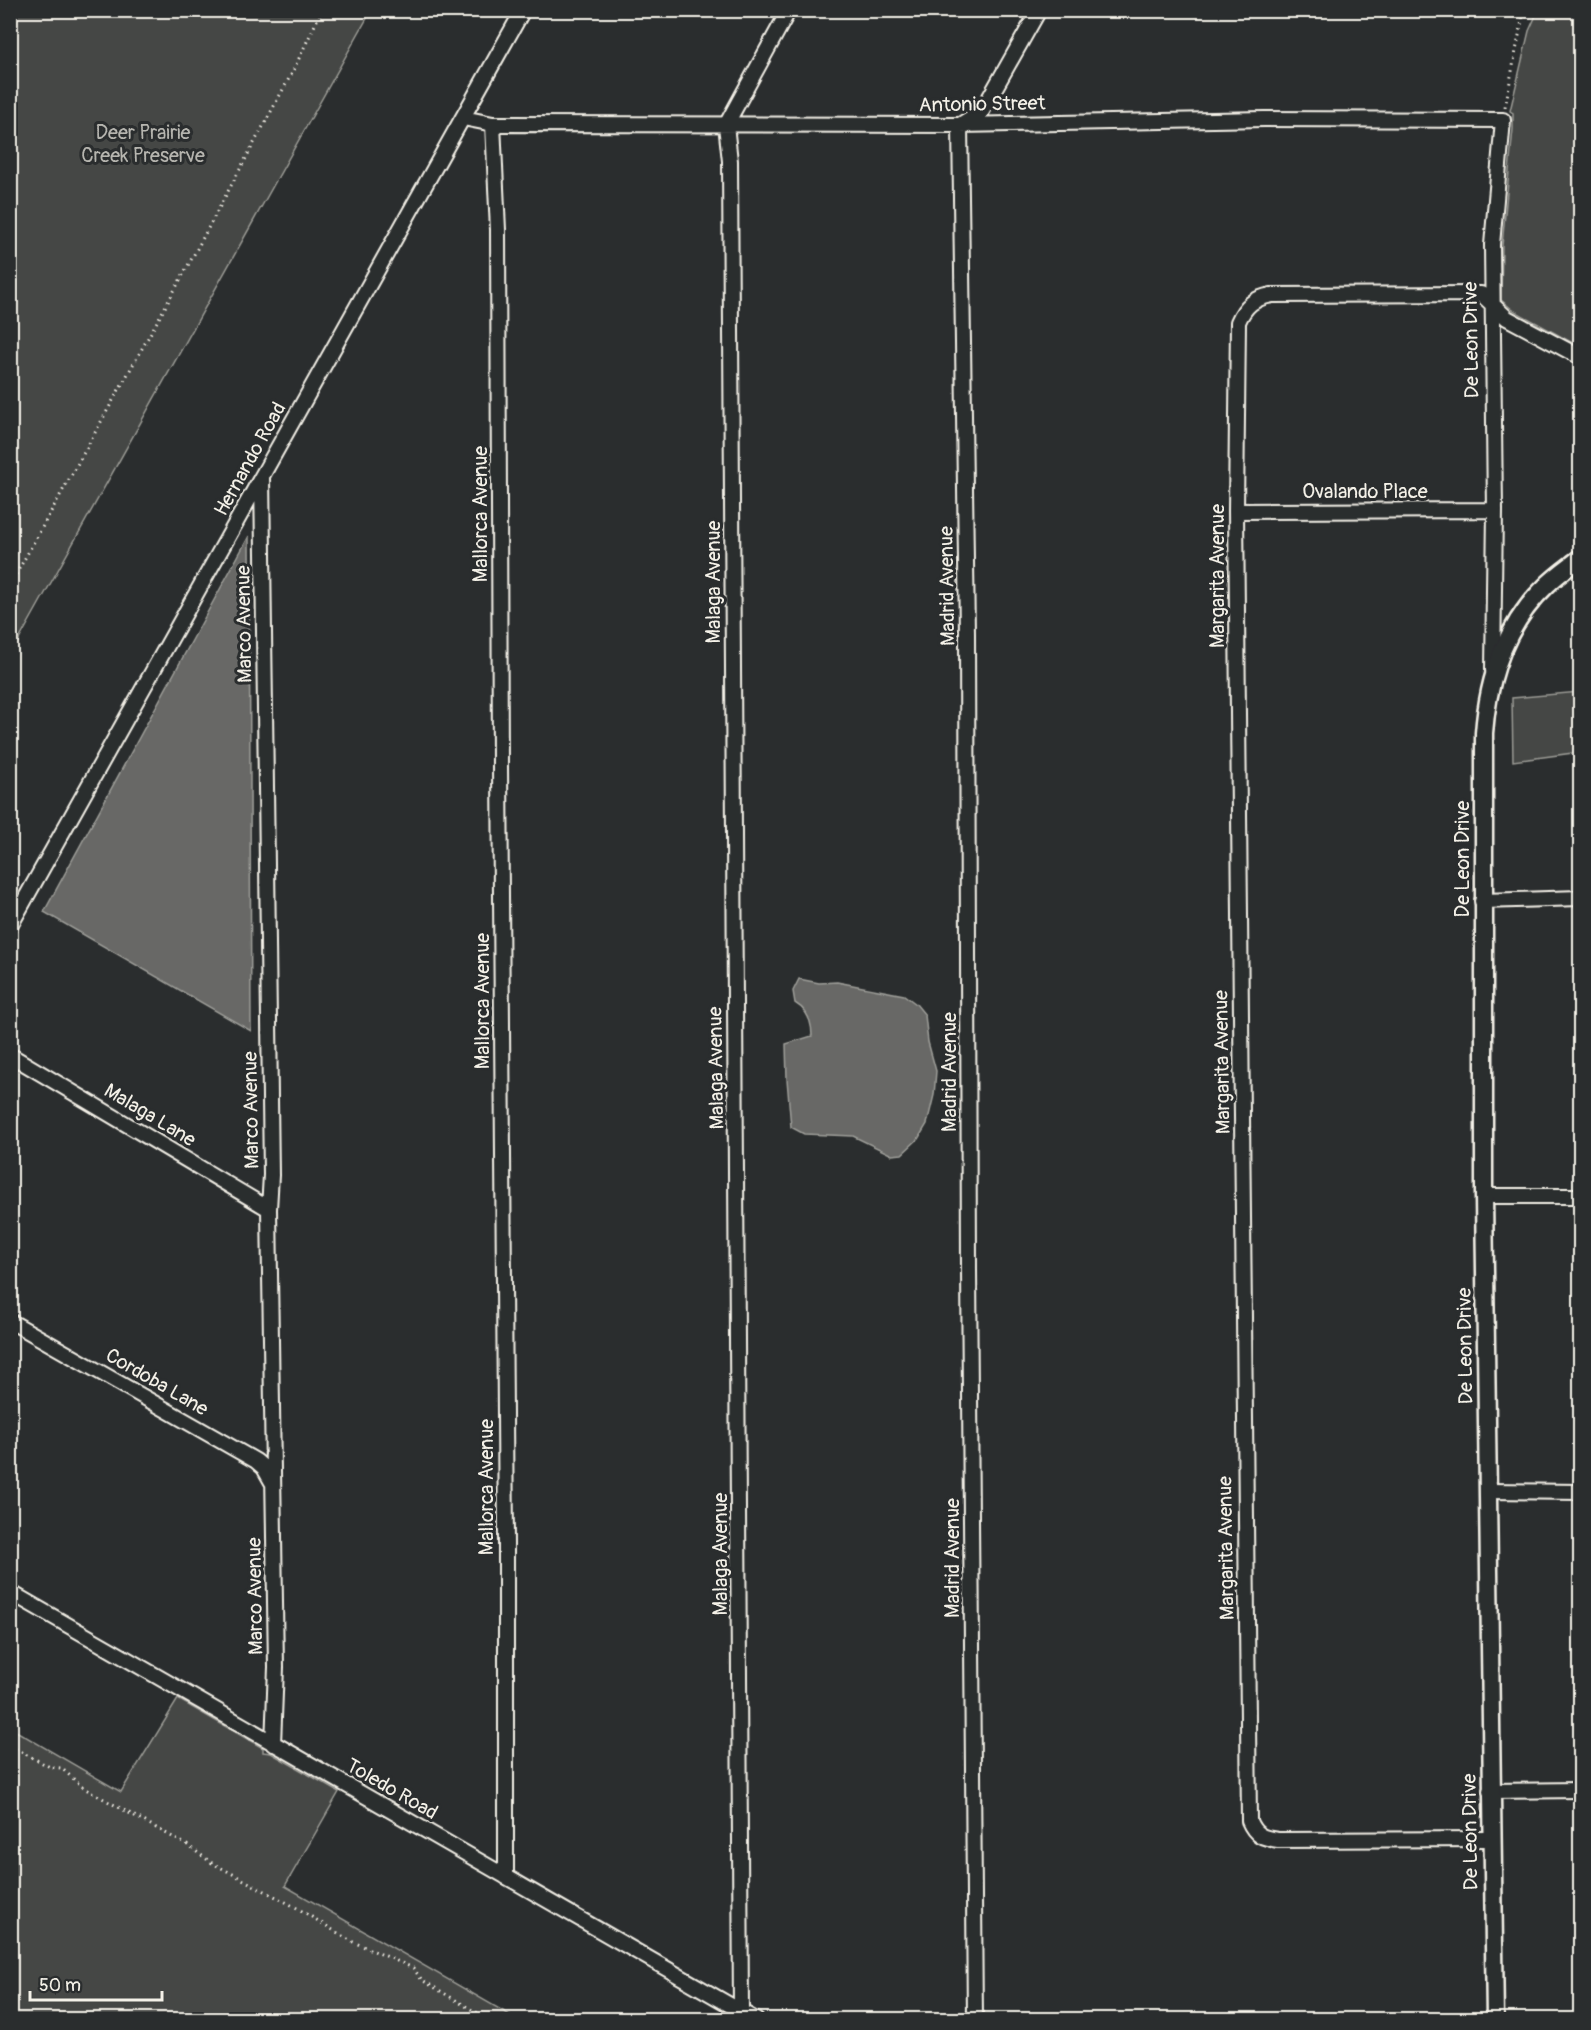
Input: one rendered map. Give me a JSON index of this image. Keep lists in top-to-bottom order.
{
  "streets": {
    "street": [
      "Antonio Street",
      "De Leon Drive",
      "Hernando Road",
      "Ovalando Place",
      "Mallorca Avenue",
      "Margarita Avenue",
      "Malaga Avenue",
      "Madrid Avenue",
      "Marco Avenue",
      "Malaga Lane",
      "Cordoba Lane",
      "Toledo Road"
    ]
  },
  "crossings": [
    ["Antonio Street", "De Leon Drive"],
    ["Antonio Street", "Hernando Road"],
    ["Antonio Street", "Mallorca Avenue"],
    ["Antonio Street", "Malaga Avenue"],
    ["Antonio Street", "Madrid Avenue"],
    ["De Leon Drive", "Ovalando Place"],
    ["De Leon Drive", "Margarita Avenue"],
    ["Hernando Road", "Marco Avenue"],
    ["Ovalando Place", "Margarita Avenue"],
    ["Mallorca Avenue", "Toledo Road"],
    ["Malaga Avenue", "Toledo Road"],
    ["Marco Avenue", "Malaga Lane"],
    ["Marco Avenue", "Cordoba Lane"],
    ["Marco Avenue", "Toledo Road"]
  ],
  "parks": ["Deer Prairie Creek Preserve"],
  "scale_bar": "50 m"
}
